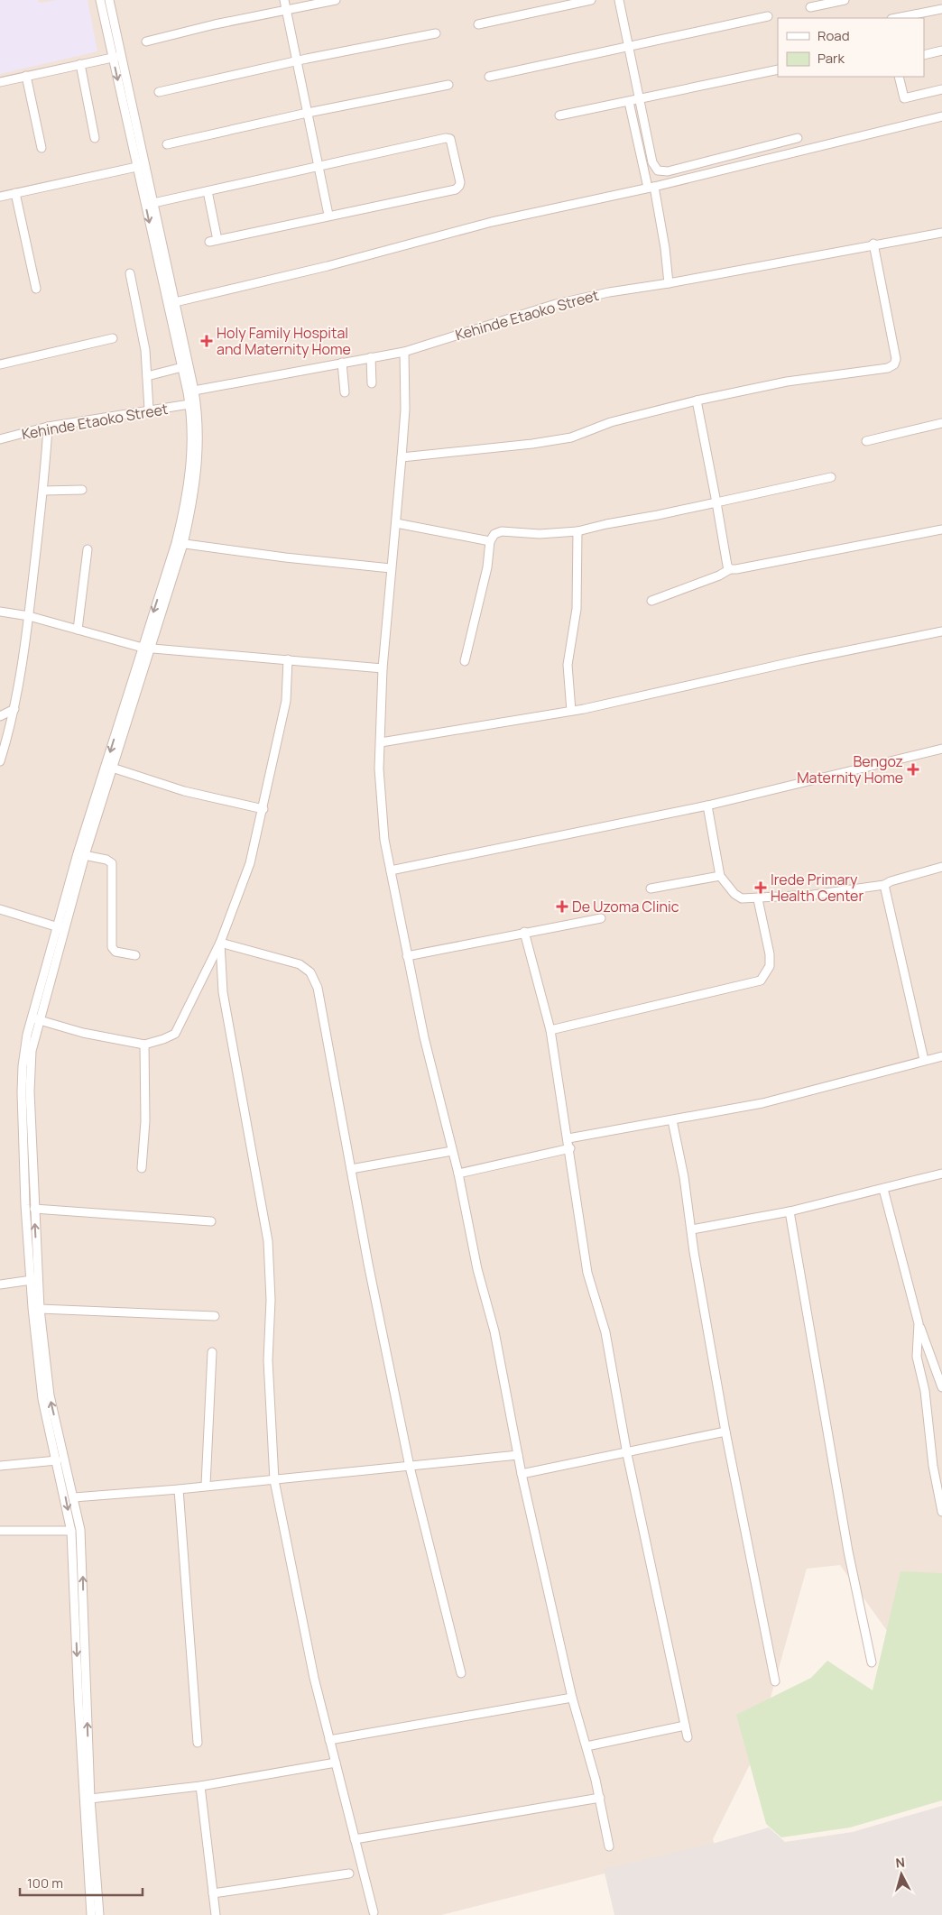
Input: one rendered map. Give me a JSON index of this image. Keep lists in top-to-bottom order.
{
  "streets": {
    "street": ["Kehinde Etaoko Street"]
  },
  "places": {
    "health": [
      "Holy Family Hospital and Maternity Home",
      "Bengoz Maternity Home",
      "Irede Primary Health Center",
      "De Uzoma Clinic"
    ]
  },
  "legend": ["Road", "Park"],
  "scale_bar": "100 m",
  "north": "top"
}
